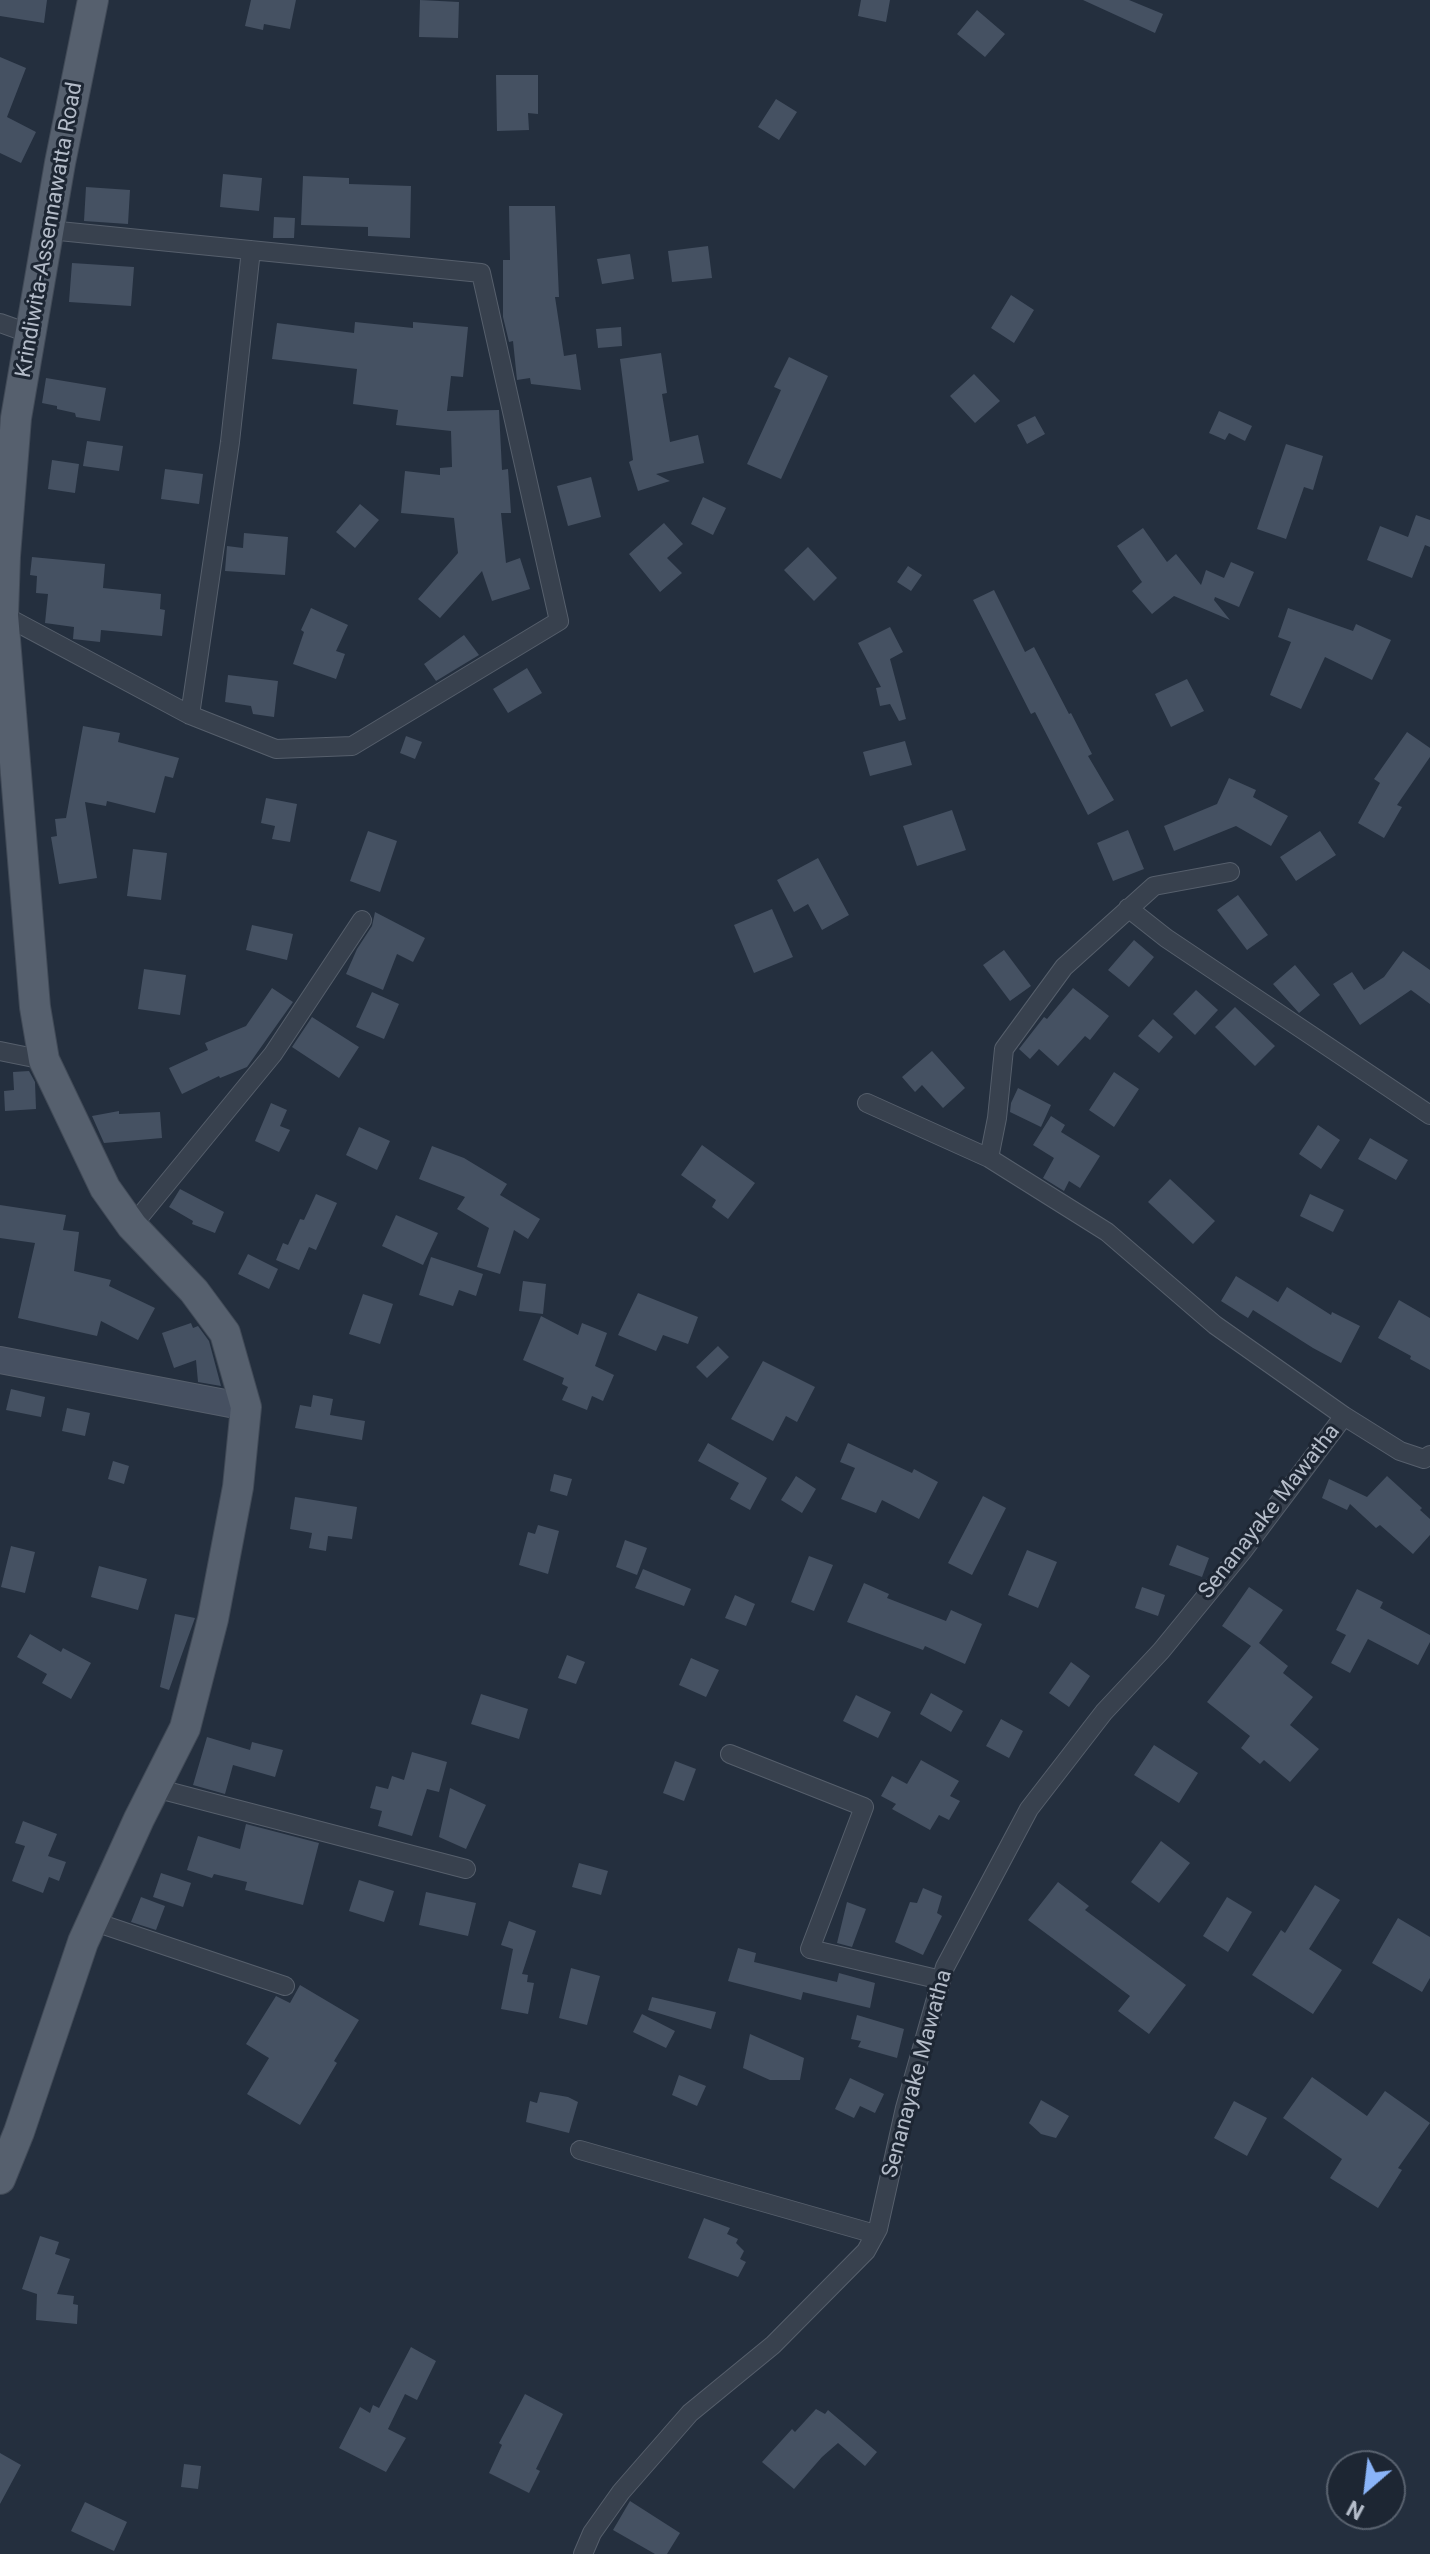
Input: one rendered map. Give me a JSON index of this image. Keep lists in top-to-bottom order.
{
  "streets": {
    "main road": ["Krindiwita-Assennawatta Road"],
    "street": ["Senanayake Mawatha"]
  },
  "north": "bottom left"
}
